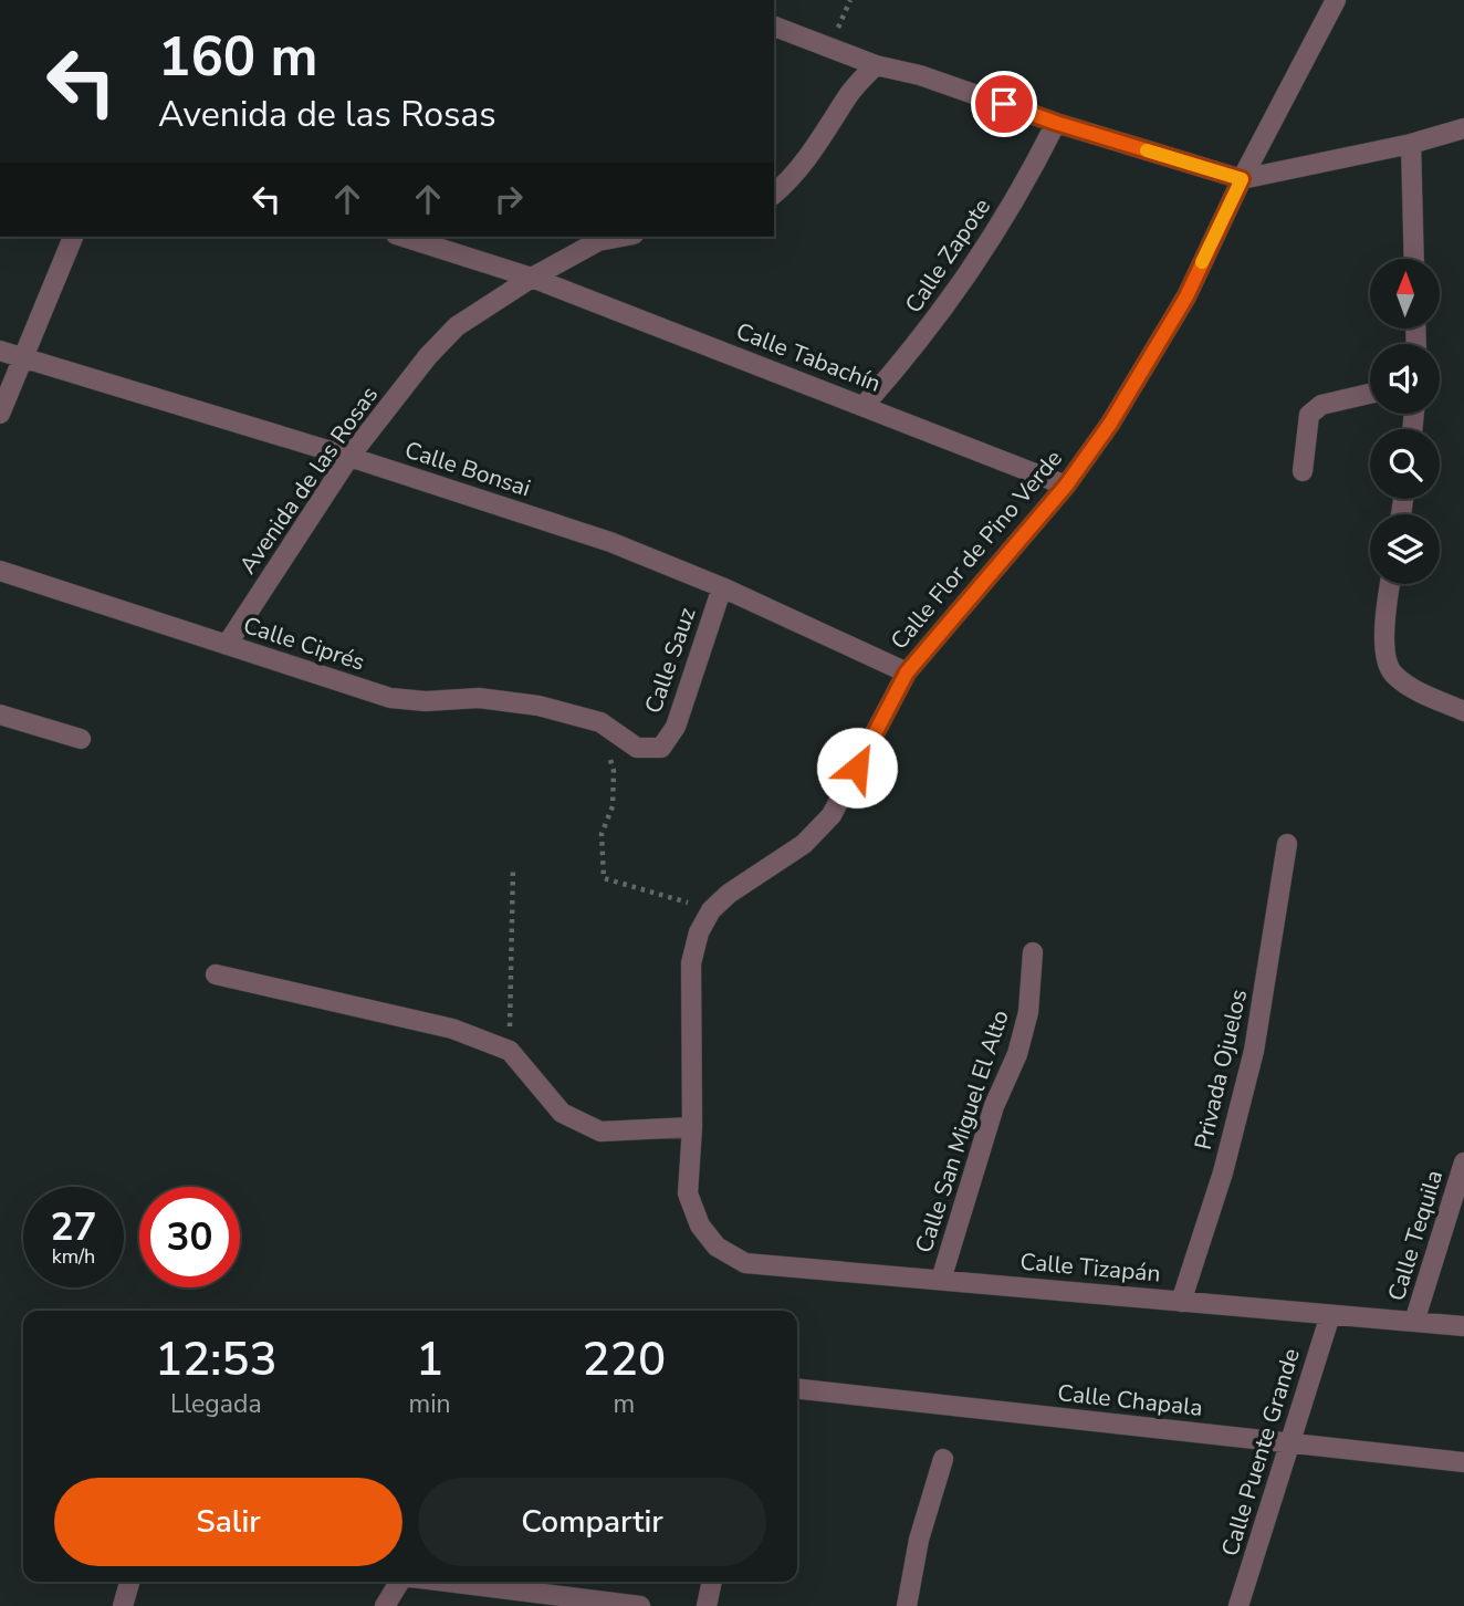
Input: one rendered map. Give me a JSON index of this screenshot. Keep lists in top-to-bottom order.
{
  "streets": {
    "street": [
      "Calle Zapote",
      "Calle Tabachín",
      "Calle Bonsai",
      "Avenida de las Rosas",
      "Calle Flor de Pino Verde",
      "Calle Ciprés",
      "Calle Sauz",
      "Privada Ojuelos",
      "Calle San Miguel El Alto",
      "Calle Tequila",
      "Calle Tizapán",
      "Calle Chapala",
      "Calle Puente Grande"
    ]
  },
  "crossings": [
    ["Calle Zapote", "Calle Tabachín"],
    ["Calle Tabachín", "Avenida de las Rosas"],
    ["Calle Tabachín", "Calle Flor de Pino Verde"],
    ["Calle Bonsai", "Avenida de las Rosas"],
    ["Calle Bonsai", "Calle Flor de Pino Verde"],
    ["Calle Bonsai", "Calle Sauz"],
    ["Avenida de las Rosas", "Calle Ciprés"],
    ["Calle Flor de Pino Verde", "Calle Tizapán"],
    ["Calle Ciprés", "Calle Sauz"],
    ["Privada Ojuelos", "Calle Tizapán"],
    ["Calle San Miguel El Alto", "Calle Tizapán"],
    ["Calle Tequila", "Calle Tizapán"],
    ["Calle Tizapán", "Calle Puente Grande"],
    ["Calle Chapala", "Calle Puente Grande"]
  ],
  "north": "top",
  "page": {
    "turn": ["160 m", "Avenida de las Rosas"],
    "speed": "27 km/h",
    "limit": "30",
    "eta": [
      "12:53",
      "Llegada",
      "1",
      "min",
      "220",
      "m"
    ],
    "buttons": ["Salir", "Compartir"]
  }
}
